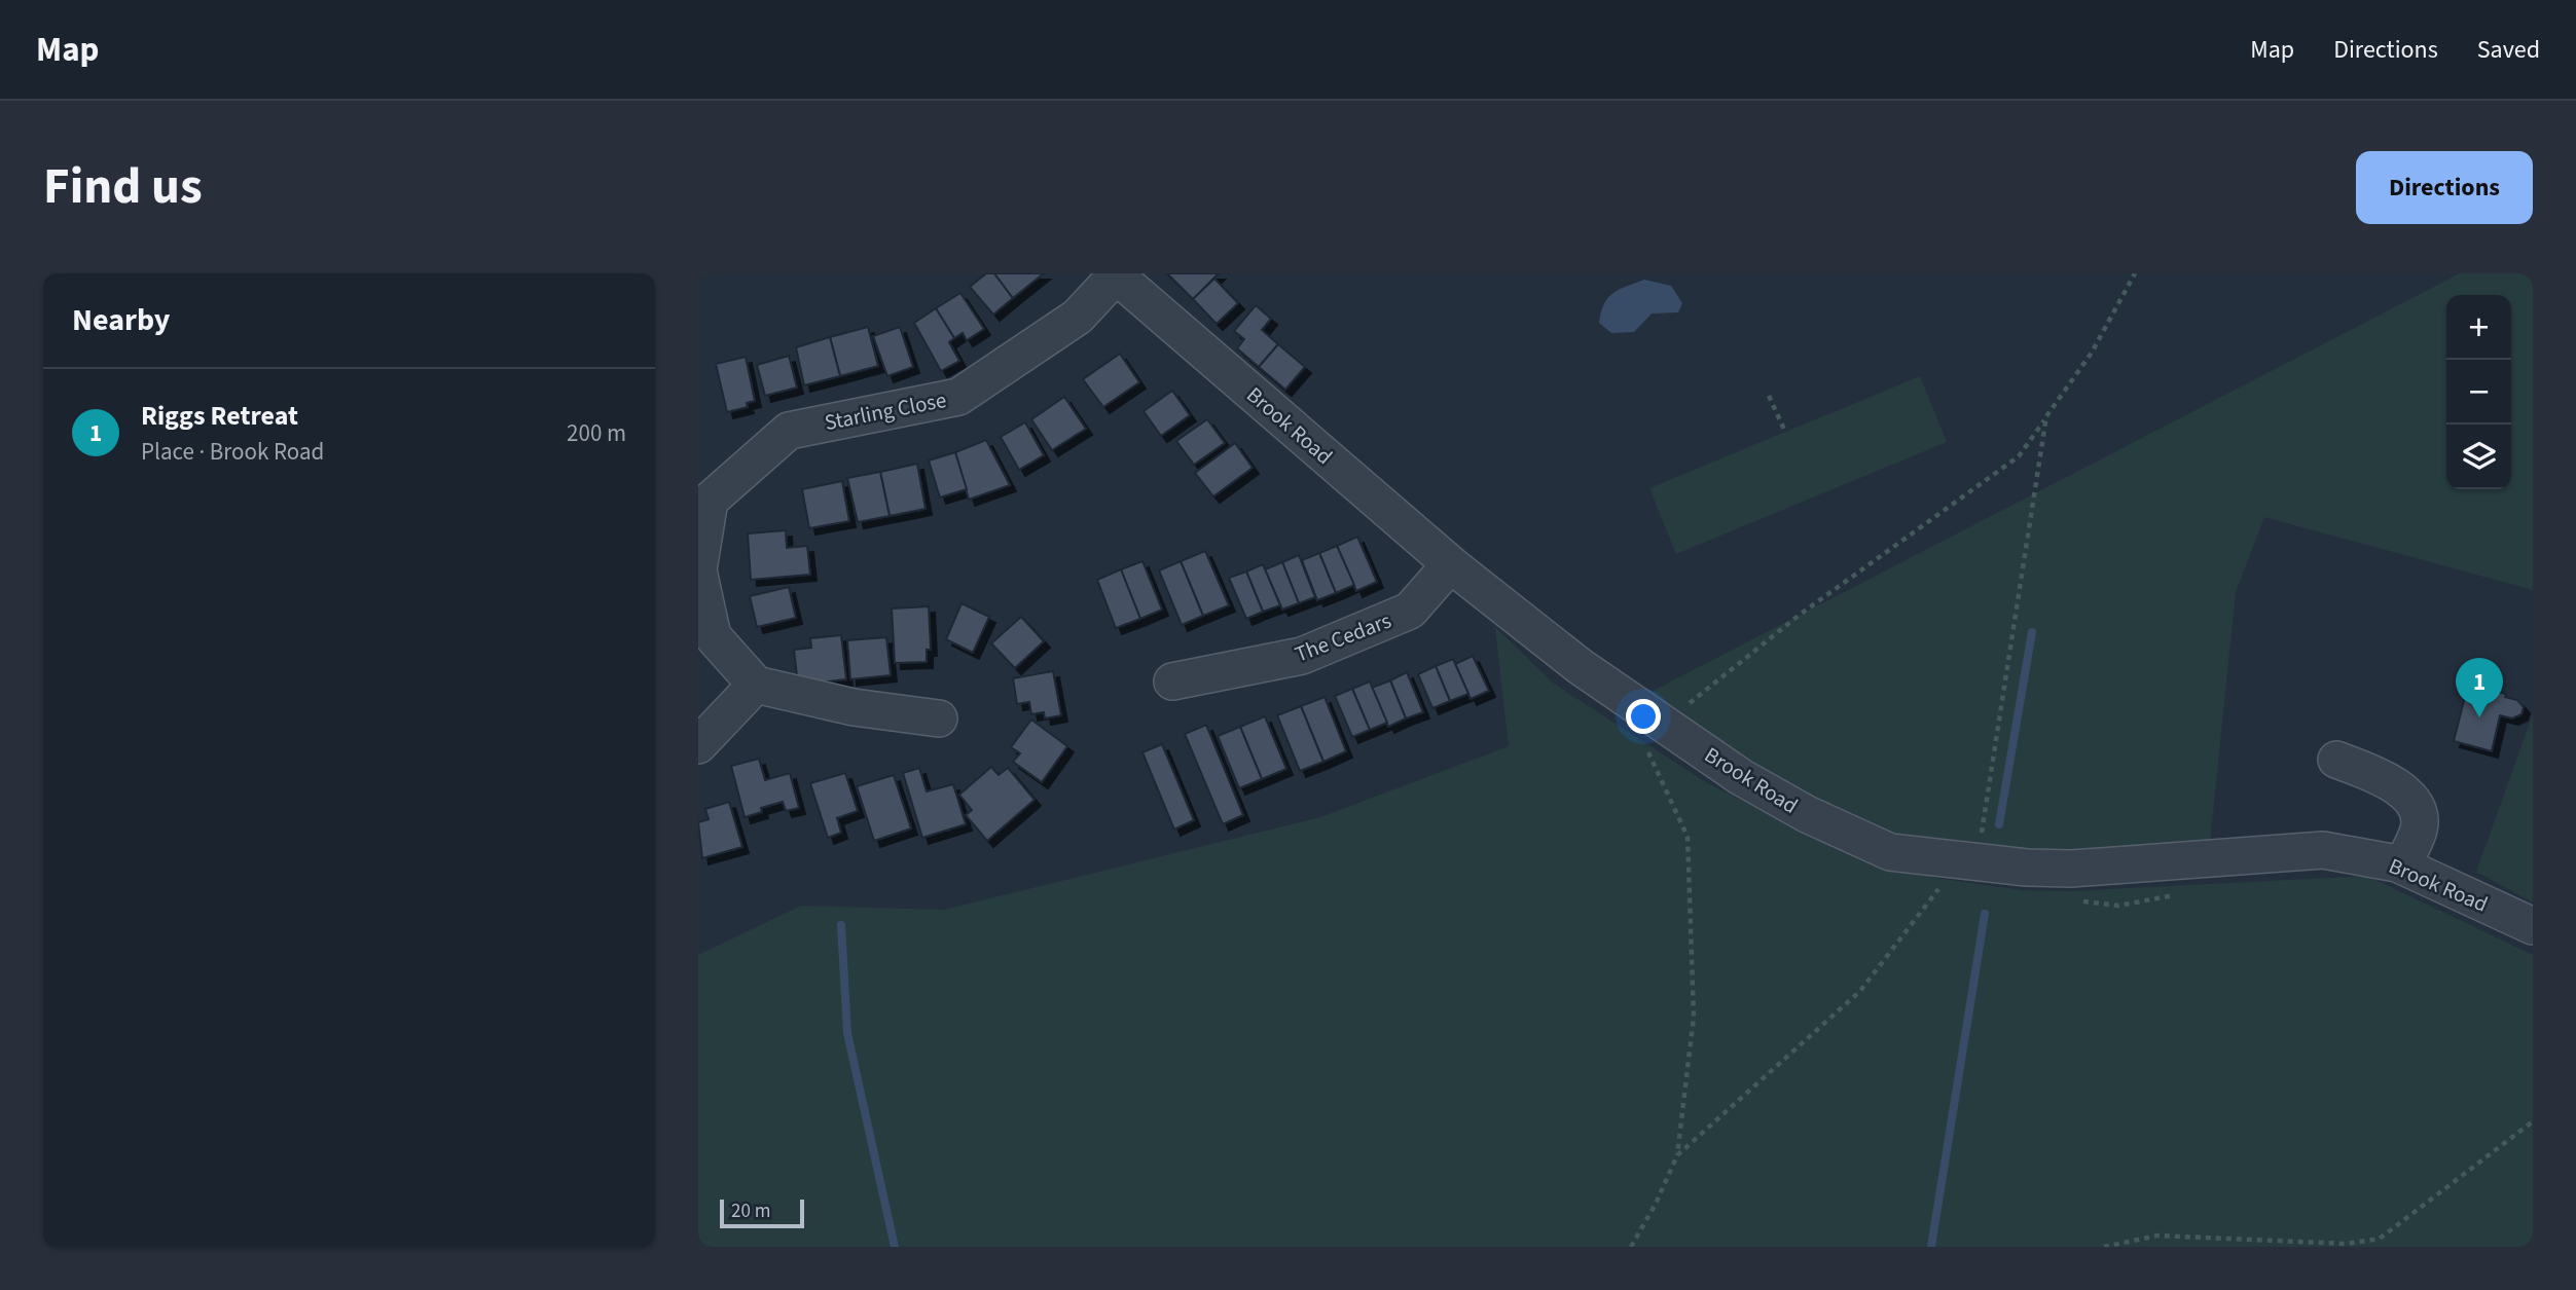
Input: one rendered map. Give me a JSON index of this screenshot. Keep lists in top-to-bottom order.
{
  "streets": {
    "street": ["Starling Close", "Brook Road", "The Cedars"]
  },
  "crossings": [
    ["Starling Close", "Brook Road"],
    ["Brook Road", "The Cedars"]
  ],
  "scale_bar": "20 m",
  "page": {
    "header": "Map",
    "nav": ["Map", "Directions", "Saved"],
    "title": "Find us",
    "buttons": "Directions",
    "heading": "Nearby",
    "map_buttons": ["+", "−"],
    "list": [
      {
        "mark": "1",
        "name": "Riggs Retreat",
        "note": "Place · Brook Road",
        "value": "200 m"
      }
    ],
    "pins": "1",
    "scale": "20 m"
  }
}
